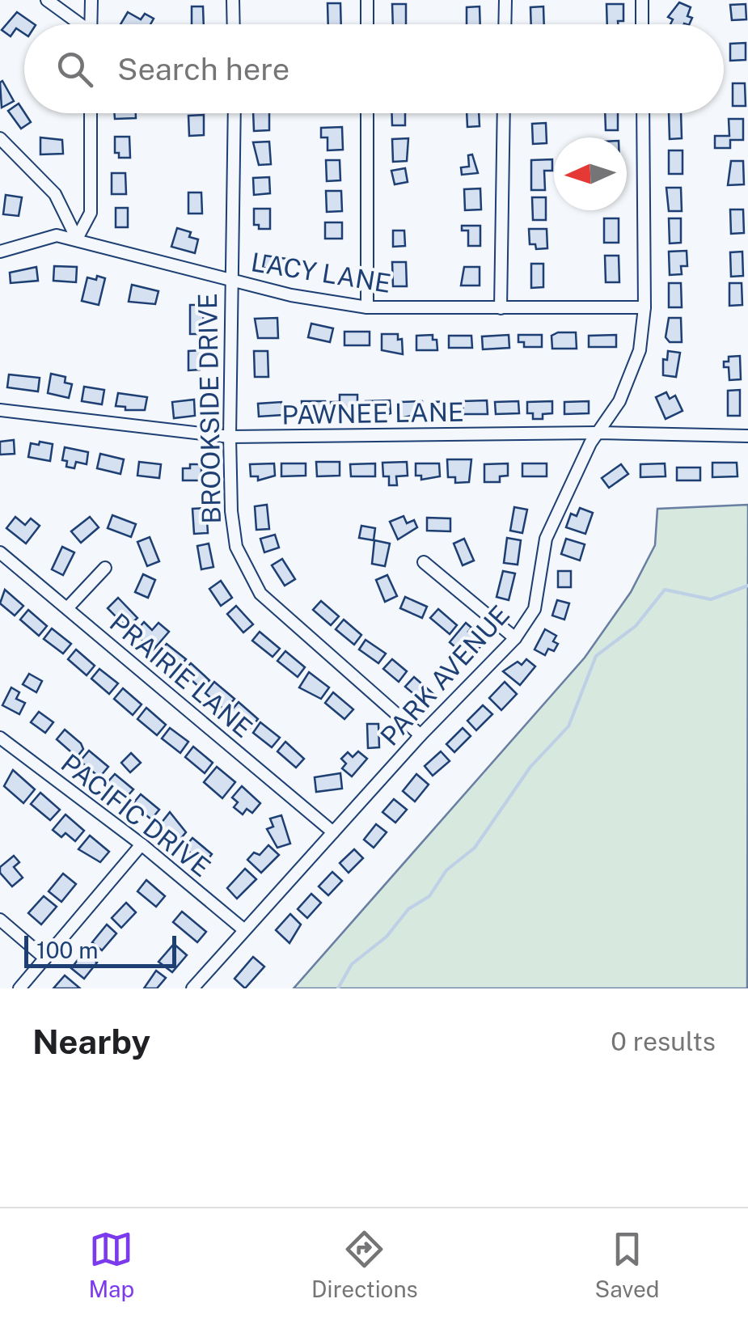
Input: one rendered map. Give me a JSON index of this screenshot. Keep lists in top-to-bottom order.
{
  "streets": {
    "street": [
      "LACY LANE",
      "BROOKSIDE DRIVE",
      "PAWNEE LANE",
      "PRAIRIE LANE",
      "PARK AVENUE",
      "PACIFIC DRIVE"
    ]
  },
  "crossings": [
    ["LACY LANE", "BROOKSIDE DRIVE"],
    ["LACY LANE", "PARK AVENUE"],
    ["BROOKSIDE DRIVE", "PAWNEE LANE"],
    ["BROOKSIDE DRIVE", "PARK AVENUE"],
    ["PAWNEE LANE", "PARK AVENUE"],
    ["PRAIRIE LANE", "PARK AVENUE"],
    ["PARK AVENUE", "PACIFIC DRIVE"]
  ],
  "scale_bar": "100 m",
  "north": "left",
  "page": {
    "search": "Search here",
    "scale": "100 m",
    "heading": ["Nearby", "0 results"],
    "nav": ["Map", "Directions", "Saved"]
  }
}
